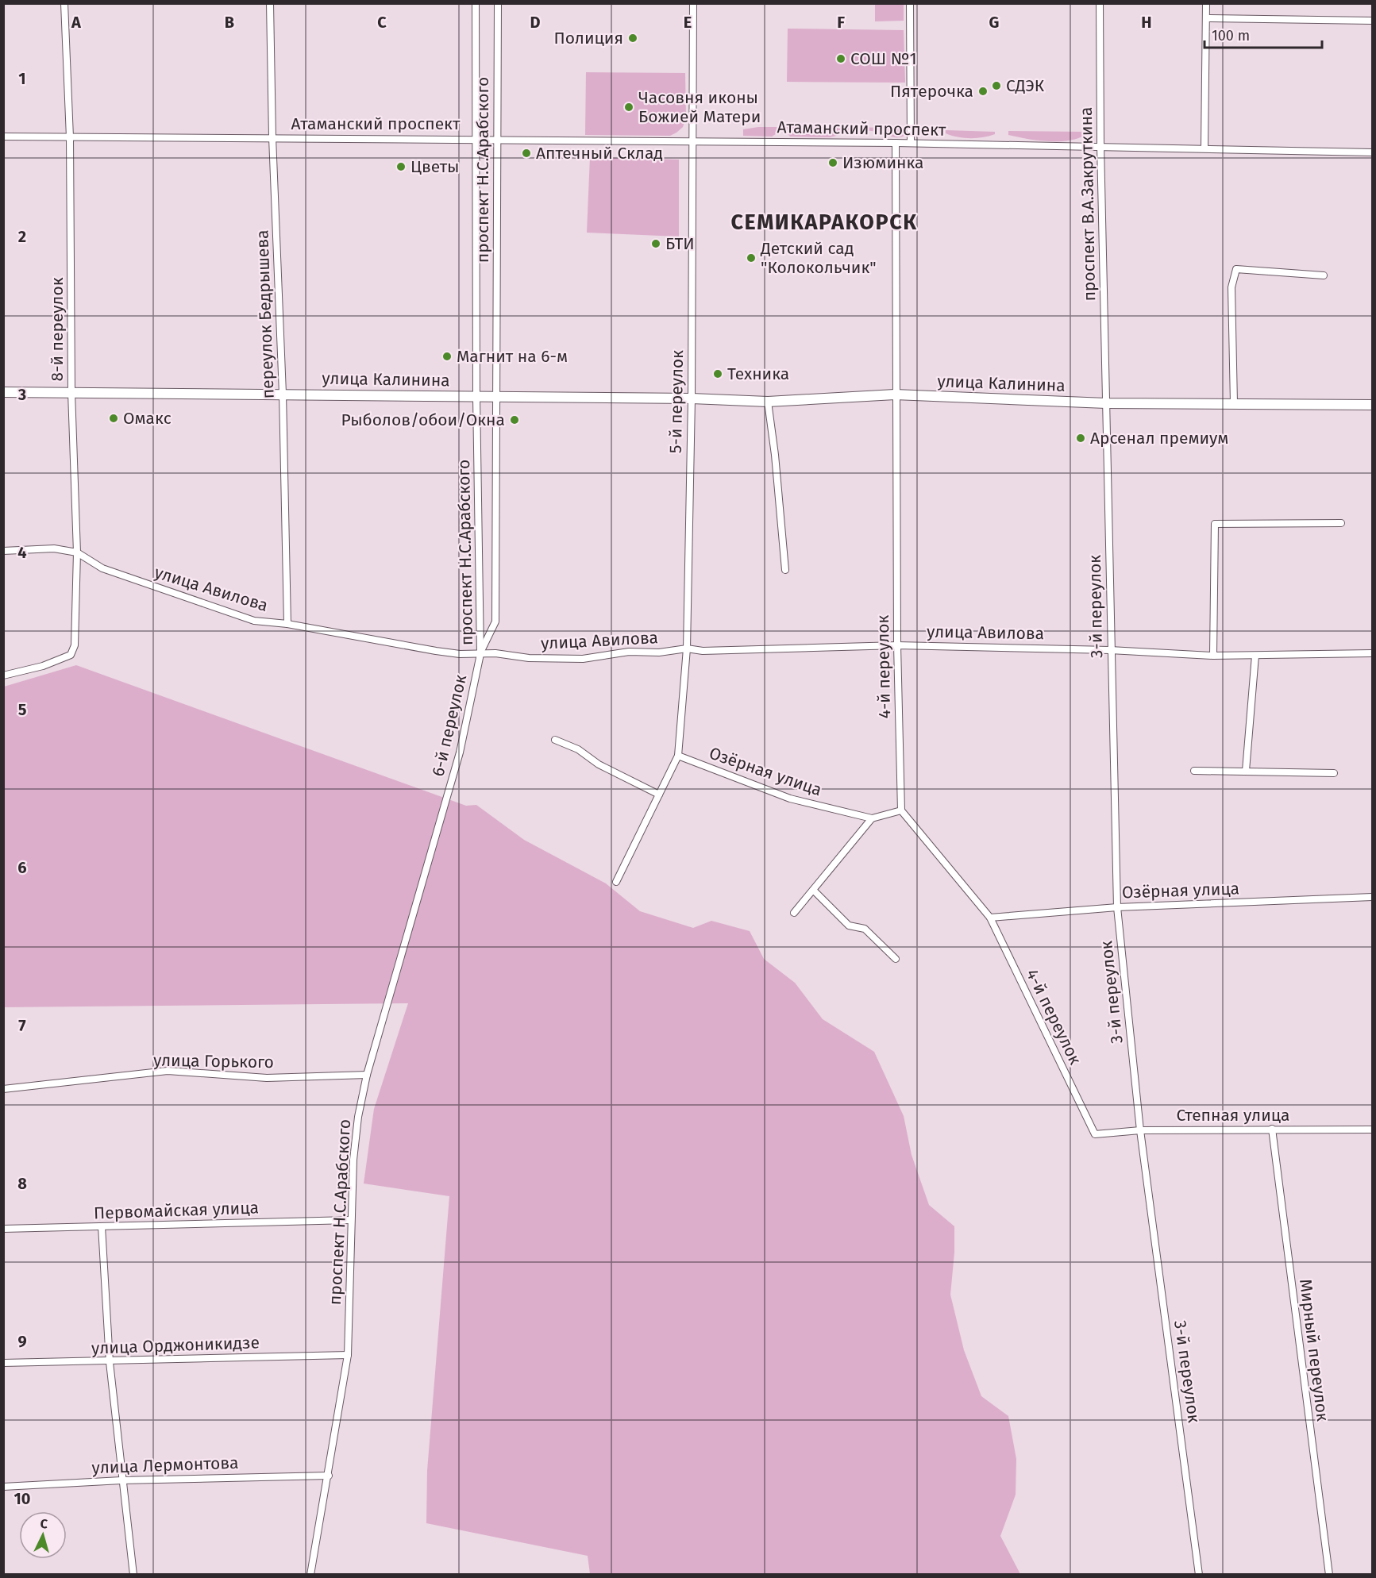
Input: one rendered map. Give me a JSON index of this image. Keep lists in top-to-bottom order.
{
  "streets": {
    "main road": ["улица Калинина"],
    "street": [
      "Атаманский проспект",
      "проспект Н.С.Арабского",
      "проспект В.А.Закруткина",
      "переулок Бедрышева",
      "8-й переулок",
      "5-й переулок",
      "улица Авилова",
      "3-й переулок",
      "4-й переулок",
      "6-й переулок",
      "Озёрная улица",
      "улица Горького",
      "Степная улица",
      "Первомайская улица",
      "улица Орджоникидзе",
      "Мирный переулок",
      "улица Лермонтова"
    ]
  },
  "crossings": [
    ["Атаманский проспект", "проспект Н.С.Арабского"],
    ["Атаманский проспект", "проспект В.А.Закруткина"],
    ["Атаманский проспект", "переулок Бедрышева"],
    ["Атаманский проспект", "8-й переулок"],
    ["Атаманский проспект", "5-й переулок"],
    ["Атаманский проспект", "4-й переулок"],
    ["проспект Н.С.Арабского", "улица Калинина"],
    ["проспект Н.С.Арабского", "улица Авилова"],
    ["проспект Н.С.Арабского", "6-й переулок"],
    ["проспект Н.С.Арабского", "улица Горького"],
    ["проспект Н.С.Арабского", "Первомайская улица"],
    ["проспект Н.С.Арабского", "улица Орджоникидзе"],
    ["проспект Н.С.Арабского", "улица Лермонтова"],
    ["проспект В.А.Закруткина", "улица Калинина"],
    ["проспект В.А.Закруткина", "3-й переулок"],
    ["переулок Бедрышева", "улица Калинина"],
    ["переулок Бедрышева", "улица Авилова"],
    ["8-й переулок", "улица Калинина"],
    ["8-й переулок", "улица Авилова"],
    ["улица Калинина", "5-й переулок"],
    ["улица Калинина", "3-й переулок"],
    ["улица Калинина", "4-й переулок"],
    ["5-й переулок", "улица Авилова"],
    ["5-й переулок", "Озёрная улица"],
    ["улица Авилова", "3-й переулок"],
    ["улица Авилова", "4-й переулок"],
    ["улица Авилова", "6-й переулок"],
    ["3-й переулок", "Озёрная улица"],
    ["3-й переулок", "Степная улица"],
    ["4-й переулок", "Озёрная улица"],
    ["4-й переулок", "Степная улица"],
    ["Степная улица", "Мирный переулок"]
  ],
  "districts": ["СЕМИКАРАКОРСК"],
  "places": [
    "Полиция",
    "СОШ №1",
    "СДЭК",
    "Пятeрочка",
    "Часовня иконы Божией Матери",
    "Аптечный Склад",
    "Изюминка",
    "Цветы",
    "БТИ",
    "Детский сад \"Колокольчик\"",
    "Магнит на 6-м",
    "Техника",
    "Омакс",
    "Рыболов/обои/Окна",
    "Арсенал премиум"
  ],
  "scale_bar": "100 m",
  "north": "top",
  "grid": {
    "columns": [
      "A",
      "B",
      "C",
      "D",
      "E",
      "F",
      "G",
      "H"
    ],
    "rows": [
      "1",
      "2",
      "3",
      "4",
      "5",
      "6",
      "7",
      "8",
      "9",
      "10"
    ]
  }
}
